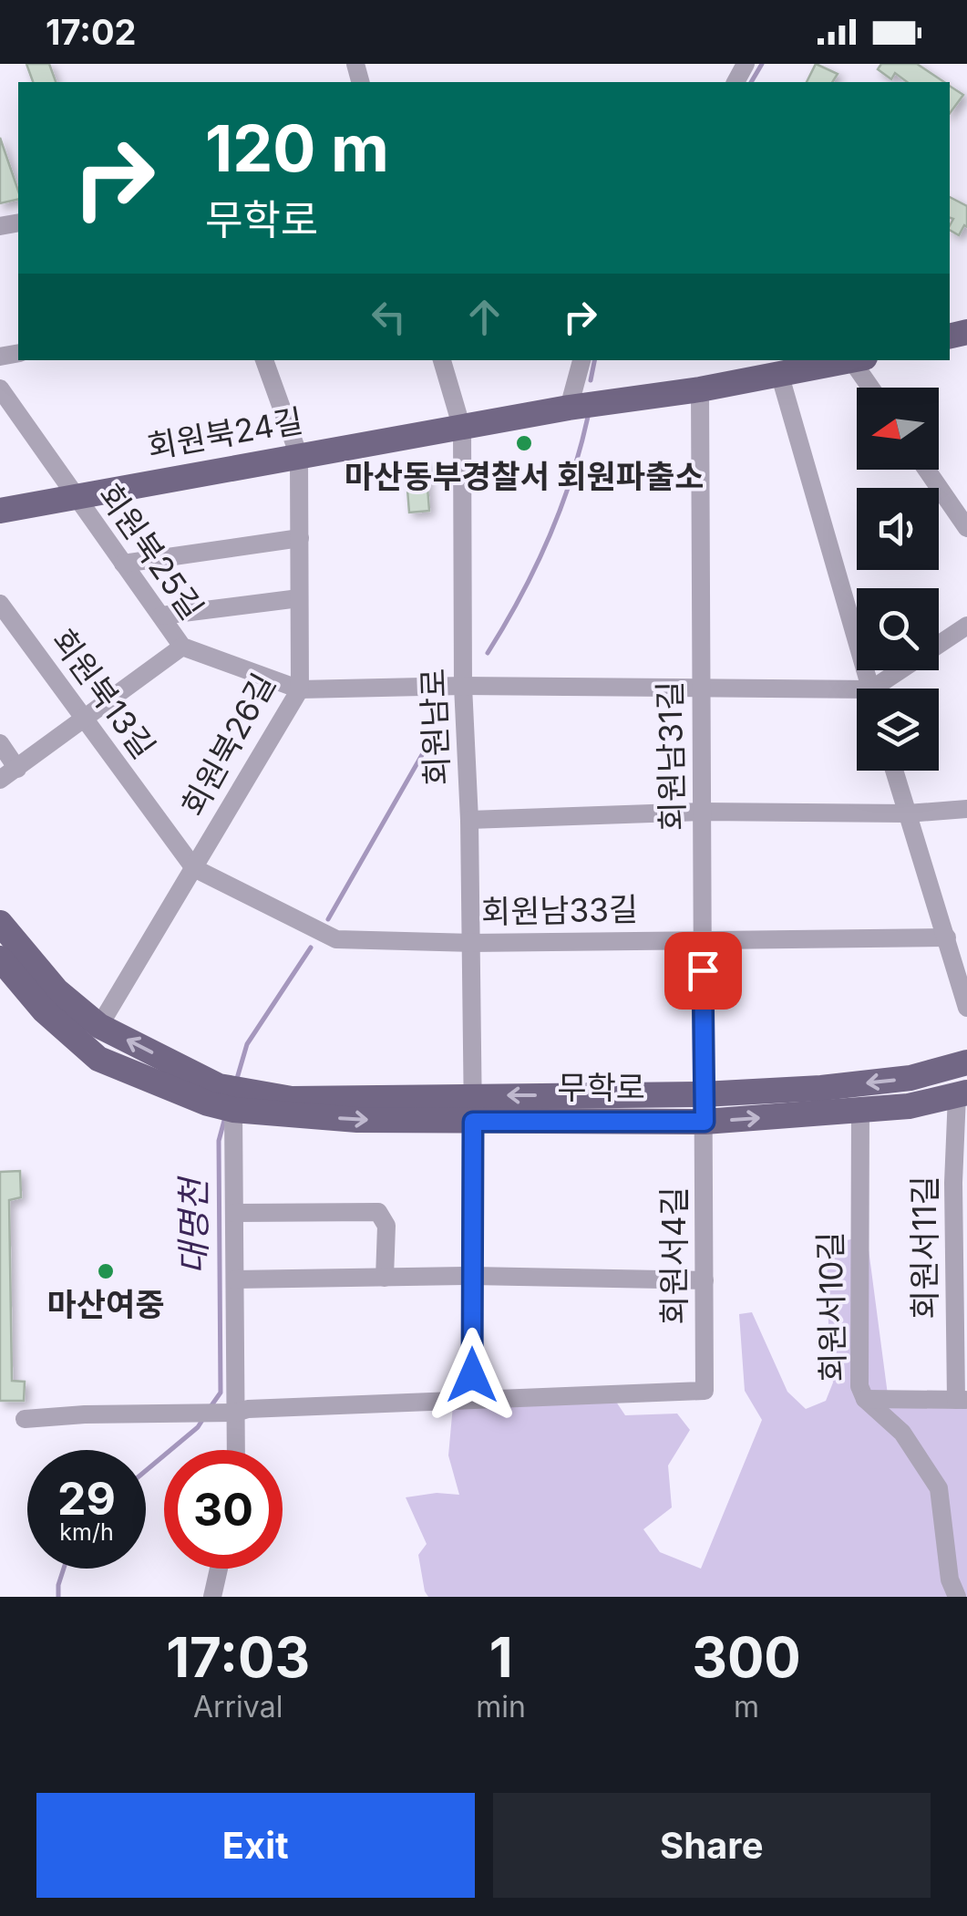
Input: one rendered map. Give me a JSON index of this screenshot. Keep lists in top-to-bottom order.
{
  "streets": {
    "main road": ["회원북24길", "무학로"],
    "street": [
      "회원북25길",
      "회원북13길",
      "회원남로",
      "회원북26길",
      "회원남31길",
      "회원남33길",
      "회원서11길",
      "회원서4길",
      "회원서10길"
    ]
  },
  "crossings": [
    ["회원북24길", "회원북25길"],
    ["회원북24길", "회원남로"],
    ["회원북24길", "회원북26길"],
    ["회원북24길", "회원남31길"],
    ["회원북25길", "회원남로"],
    ["회원북25길", "회원북26길"],
    ["회원북25길", "회원남31길"],
    ["회원북13길", "회원북26길"],
    ["회원북13길", "회원남33길"],
    ["회원남로", "회원남33길"],
    ["회원남로", "무학로"],
    ["회원남로", "회원서4길"],
    ["회원북26길", "무학로"],
    ["회원남31길", "회원남33길"],
    ["회원남31길", "무학로"],
    ["회원남31길", "회원서4길"],
    ["무학로", "회원서11길"],
    ["무학로", "회원서4길"],
    ["무학로", "회원서10길"],
    ["회원서11길", "회원서10길"]
  ],
  "water": ["대명천"],
  "places": ["마산동부경찰서 회원파출소", "마산여중"],
  "north": "left",
  "page": {
    "status": "17:02",
    "turn": ["120 m", "무학로"],
    "speed": "29 km/h",
    "limit": "30",
    "eta": [
      "17:03",
      "Arrival",
      "1",
      "min",
      "300",
      "m"
    ],
    "buttons": ["Exit", "Share"]
  }
}
